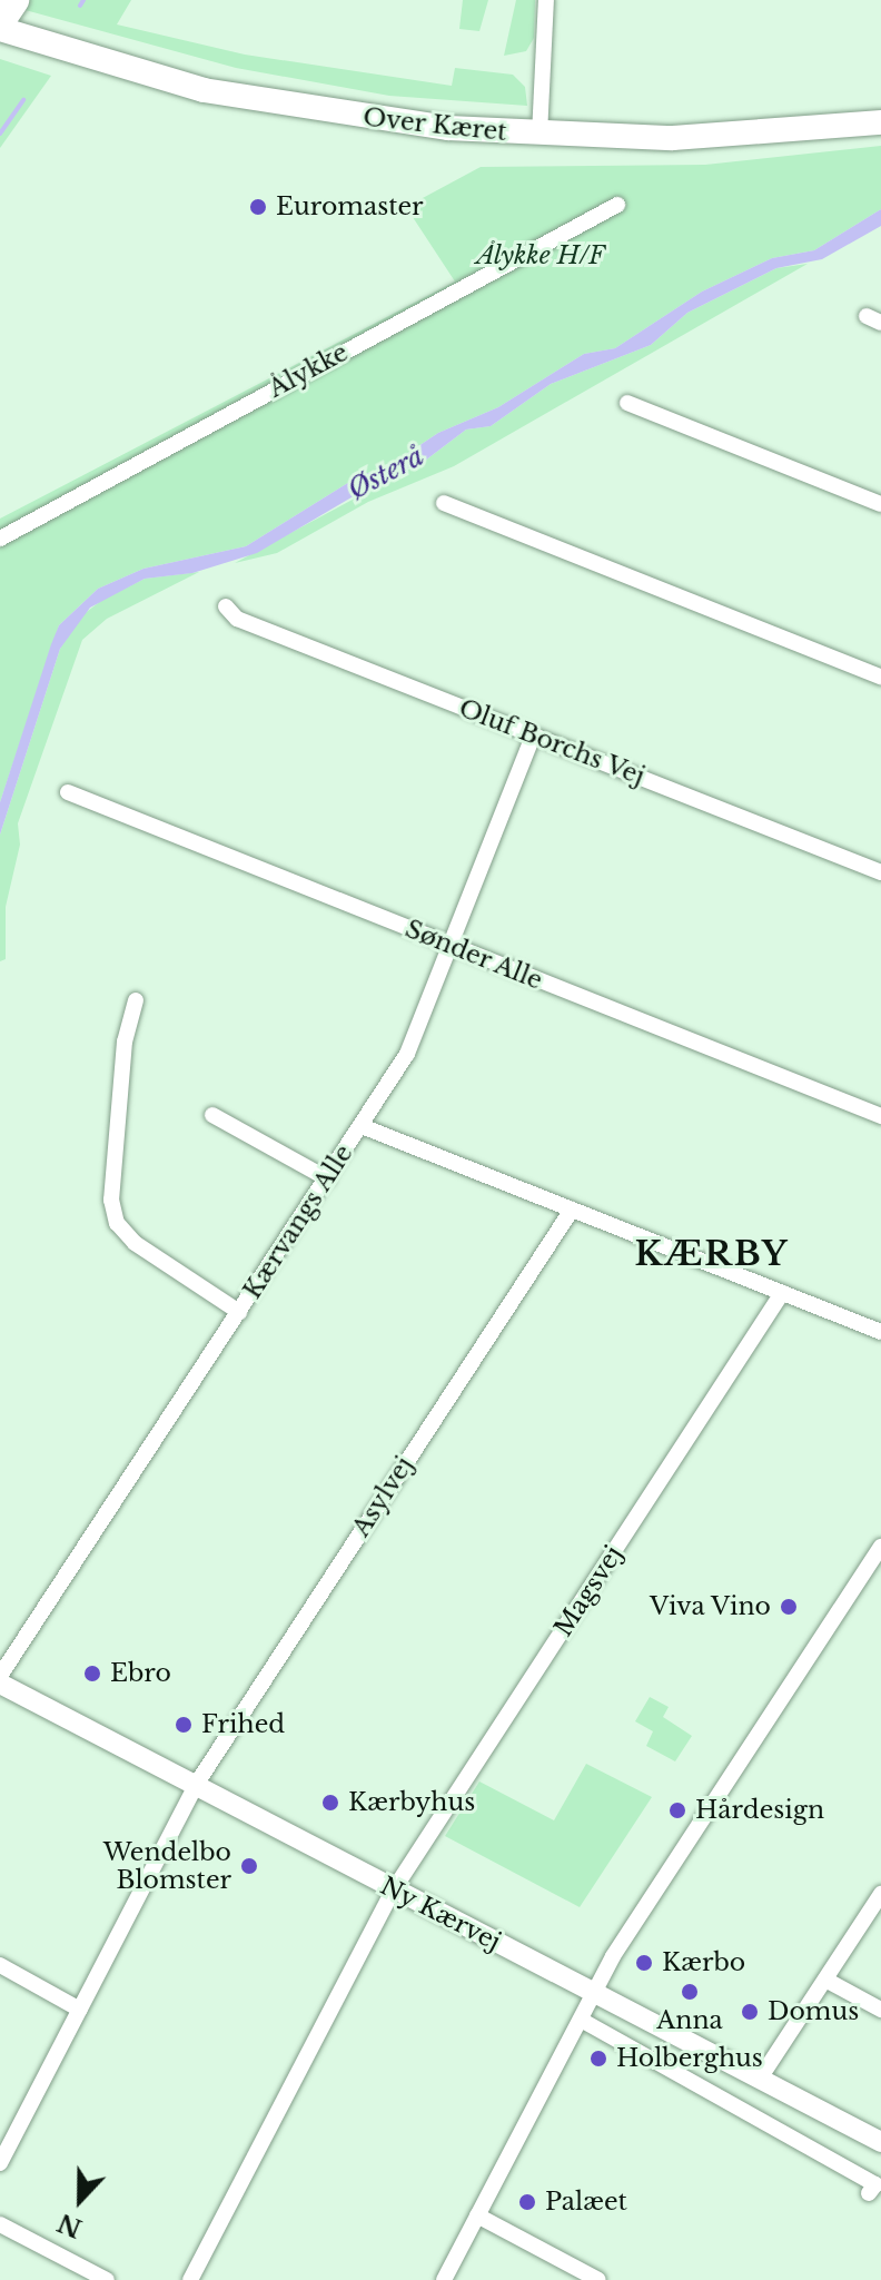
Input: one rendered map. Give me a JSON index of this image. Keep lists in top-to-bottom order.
{
  "streets": {
    "main road": ["Over Kæret"],
    "street": [
      "Ålykke",
      "Oluf Borchs Vej",
      "Sønder Alle",
      "Kærvangs Alle",
      "Asylvej",
      "Magsvej",
      "Ny Kærvej"
    ]
  },
  "crossings": [
    ["Oluf Borchs Vej", "Kærvangs Alle"],
    ["Sønder Alle", "Kærvangs Alle"],
    ["Asylvej", "Ny Kærvej"],
    ["Magsvej", "Ny Kærvej"]
  ],
  "districts": ["KÆRBY"],
  "water": ["Østerå"],
  "parks": ["Ålykke H/F"],
  "places": [
    "Euromaster",
    "Viva Vino",
    "Ebro",
    "Frihed",
    "Kærbyhus",
    "Hårdesign",
    "Wendelbo Blomster",
    "Kærbo",
    "Anna",
    "Domus",
    "Holberghus",
    "Palæet"
  ],
  "north": "bottom"
}
